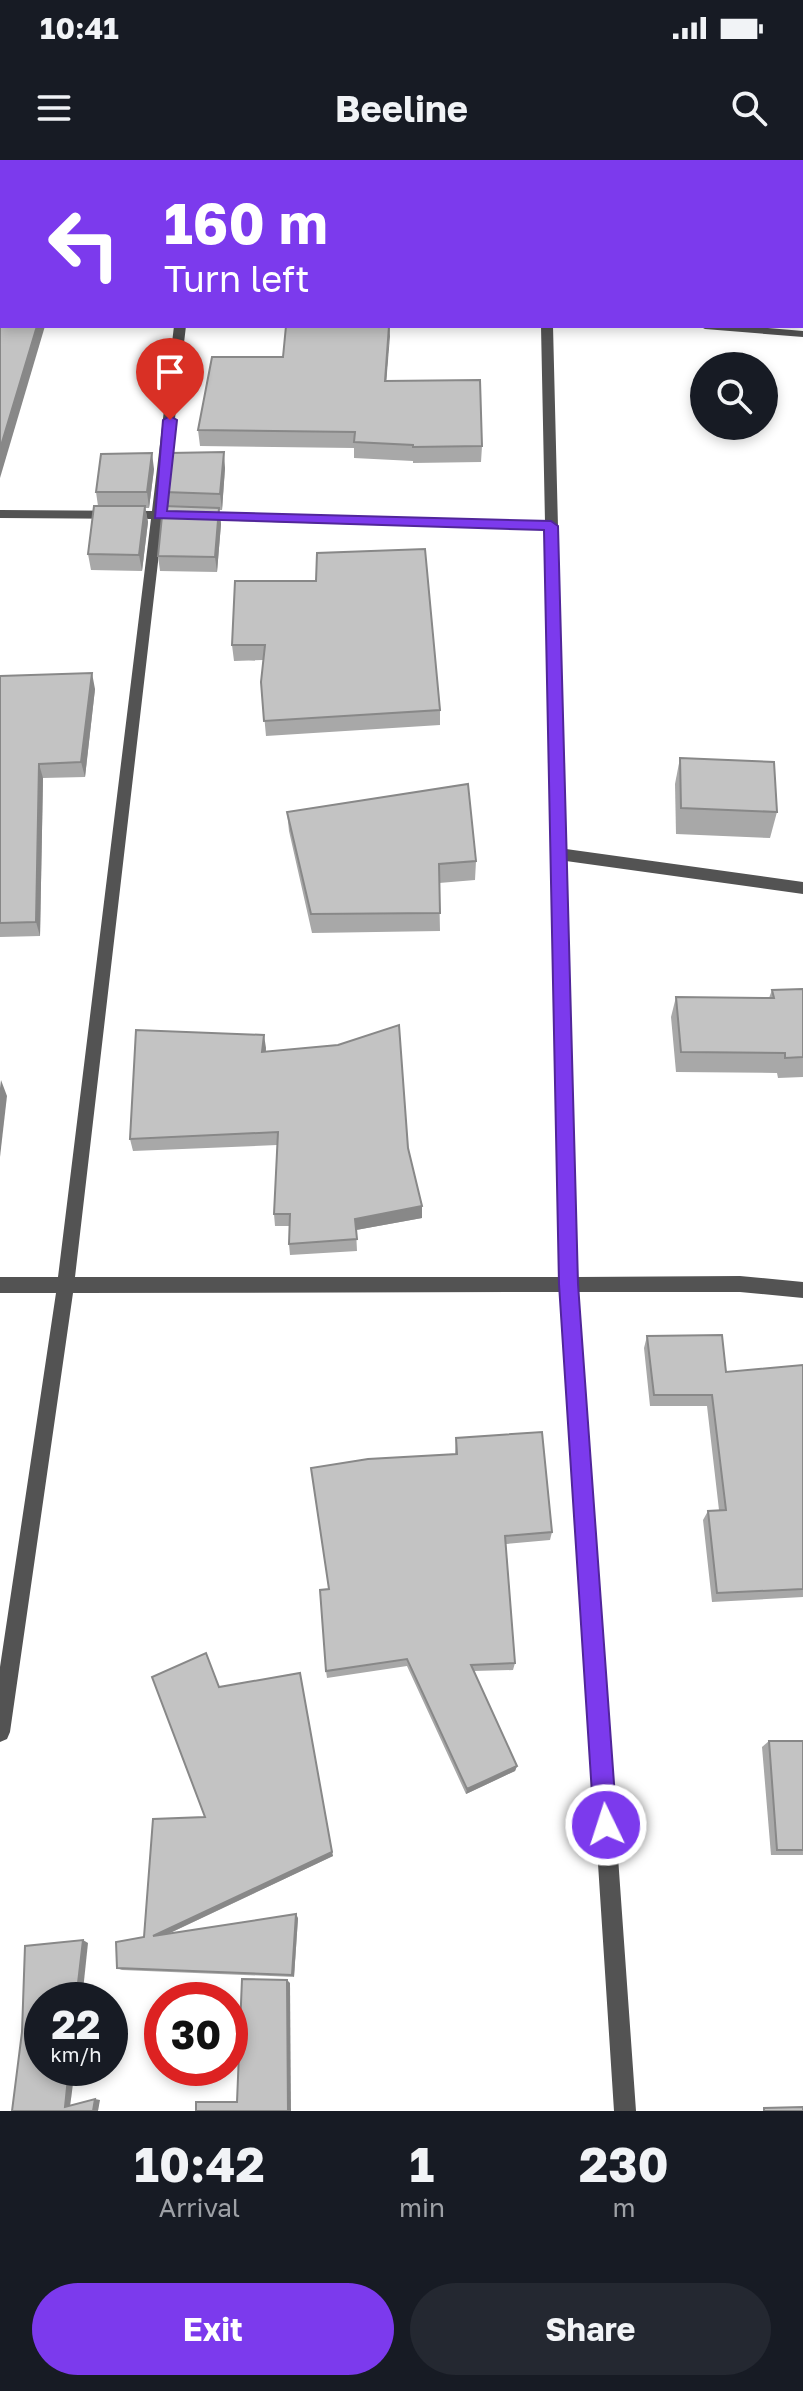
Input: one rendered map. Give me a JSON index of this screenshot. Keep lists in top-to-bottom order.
{
  "page": {
    "status": "10:41",
    "header": "Beeline",
    "turn": ["160 m", "Turn left"],
    "speed": "22 km/h",
    "limit": "30",
    "eta": [
      "10:42",
      "Arrival",
      "1",
      "min",
      "230",
      "m"
    ],
    "buttons": ["Exit", "Share"]
  }
}
